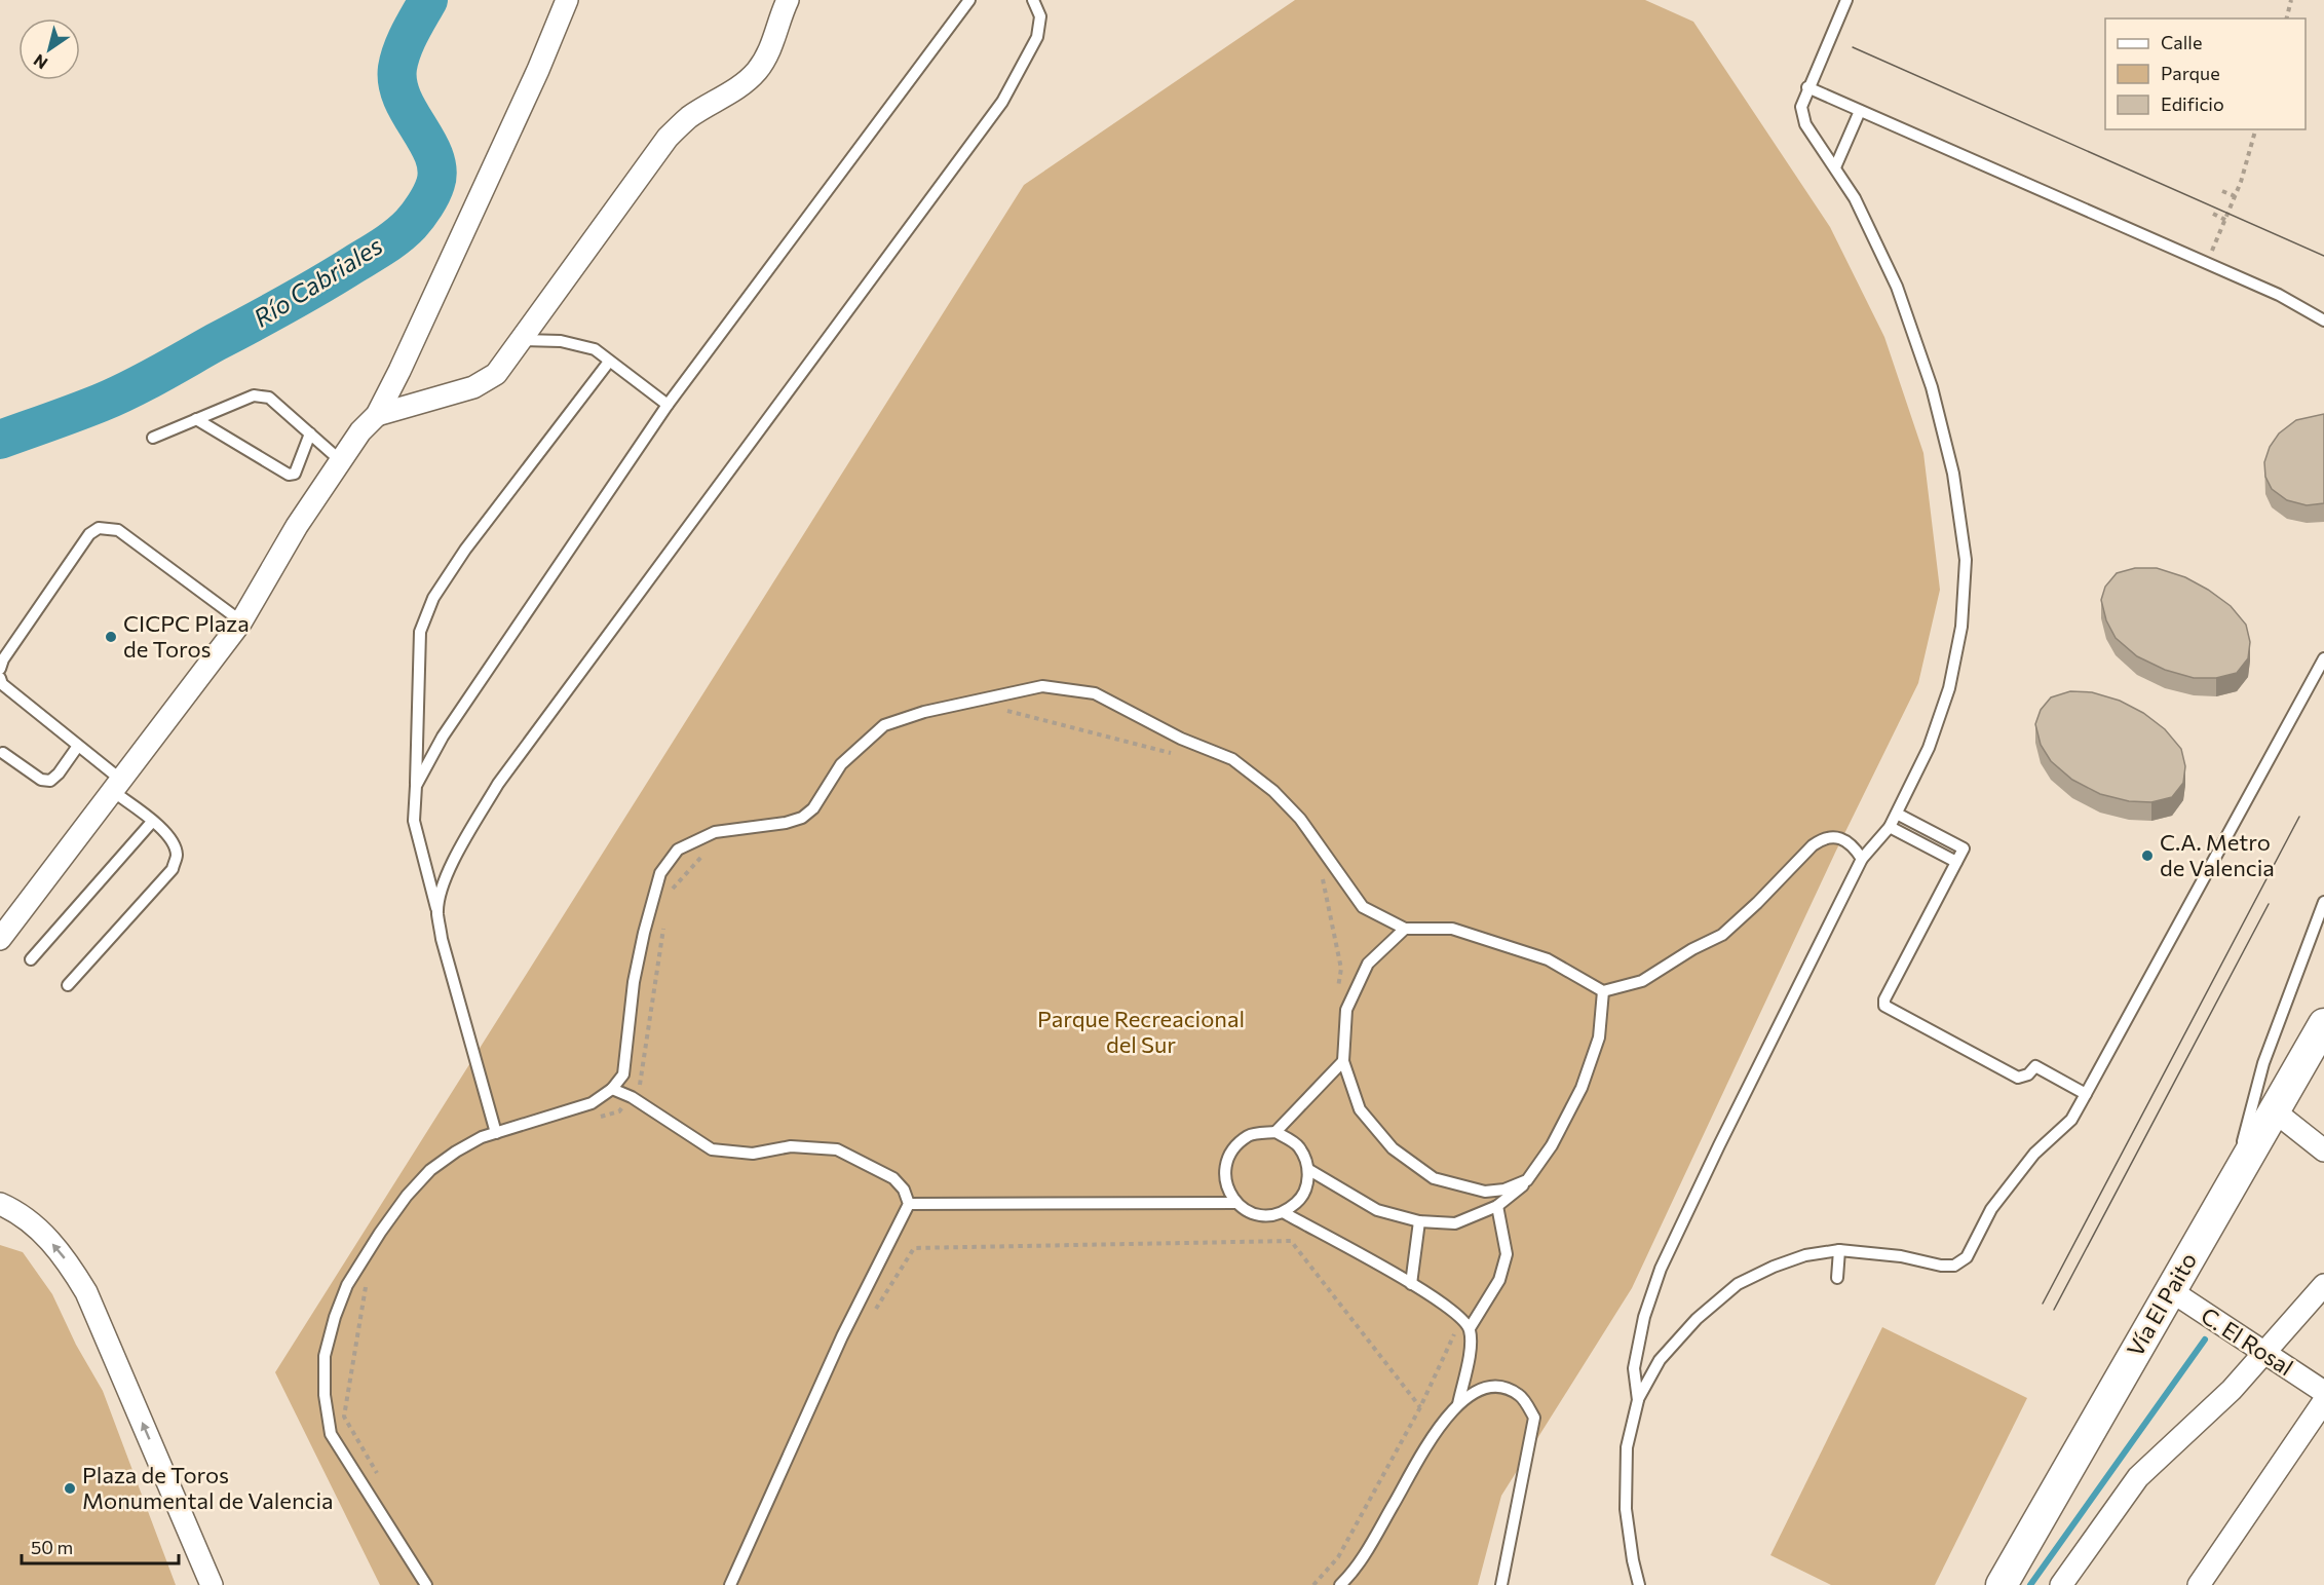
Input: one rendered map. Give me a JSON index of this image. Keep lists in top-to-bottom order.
{
  "streets": {
    "street": ["Vía El Paito", "C. El Rosal"]
  },
  "crossings": [
    ["Vía El Paito", "C. El Rosal"]
  ],
  "water": ["Río Cabriales"],
  "parks": ["Parque Recreacional del Sur"],
  "places": ["CICPC Plaza de Toros", "C.A. Metro de Valencia", "Plaza de Toros Monumental de Valencia"],
  "legend": ["Calle", "Parque", "Edificio"],
  "scale_bar": "50 m",
  "north": "bottom left"
}
